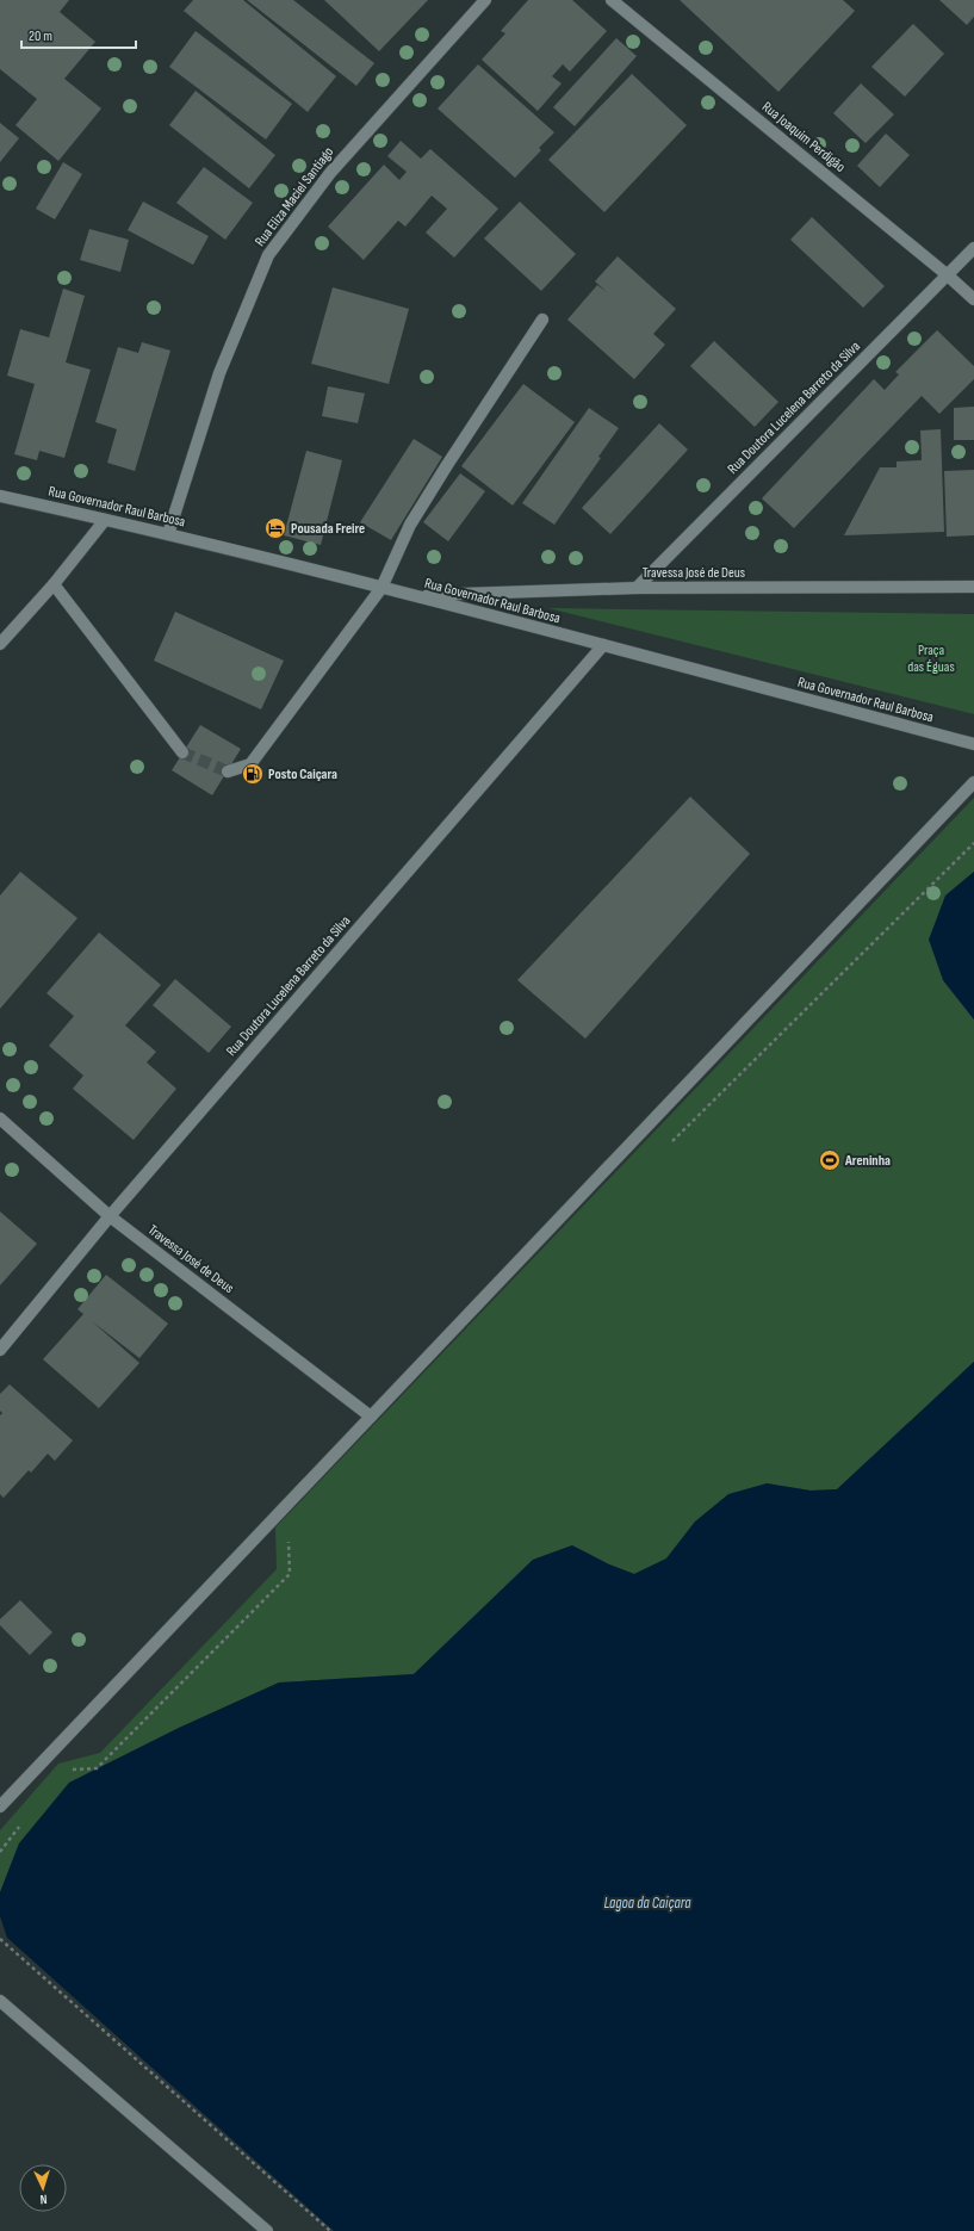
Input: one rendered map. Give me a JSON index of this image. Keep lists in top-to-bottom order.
{
  "streets": {
    "street": [
      "Rua Joaquim Perdigão",
      "Rua Eliza Maciel Santiago",
      "Rua Doutora Lucelena Barreto da Silva",
      "Rua Governador Raul Barbosa",
      "Travessa José de Deus"
    ]
  },
  "crossings": [
    ["Rua Joaquim Perdigão", "Rua Doutora Lucelena Barreto da Silva"],
    ["Rua Eliza Maciel Santiago", "Rua Governador Raul Barbosa"],
    ["Rua Doutora Lucelena Barreto da Silva", "Rua Governador Raul Barbosa"],
    ["Rua Doutora Lucelena Barreto da Silva", "Travessa José de Deus"],
    ["Rua Governador Raul Barbosa", "Travessa José de Deus"]
  ],
  "water": ["Lagoa da Caiçara"],
  "parks": ["Praça das Éguas"],
  "places": {
    "hotel": ["Pousada Freire"],
    "fuel station": ["Posto Caiçara"],
    "sports": ["Areninha"]
  },
  "scale_bar": "20 m",
  "north": "bottom"
}
